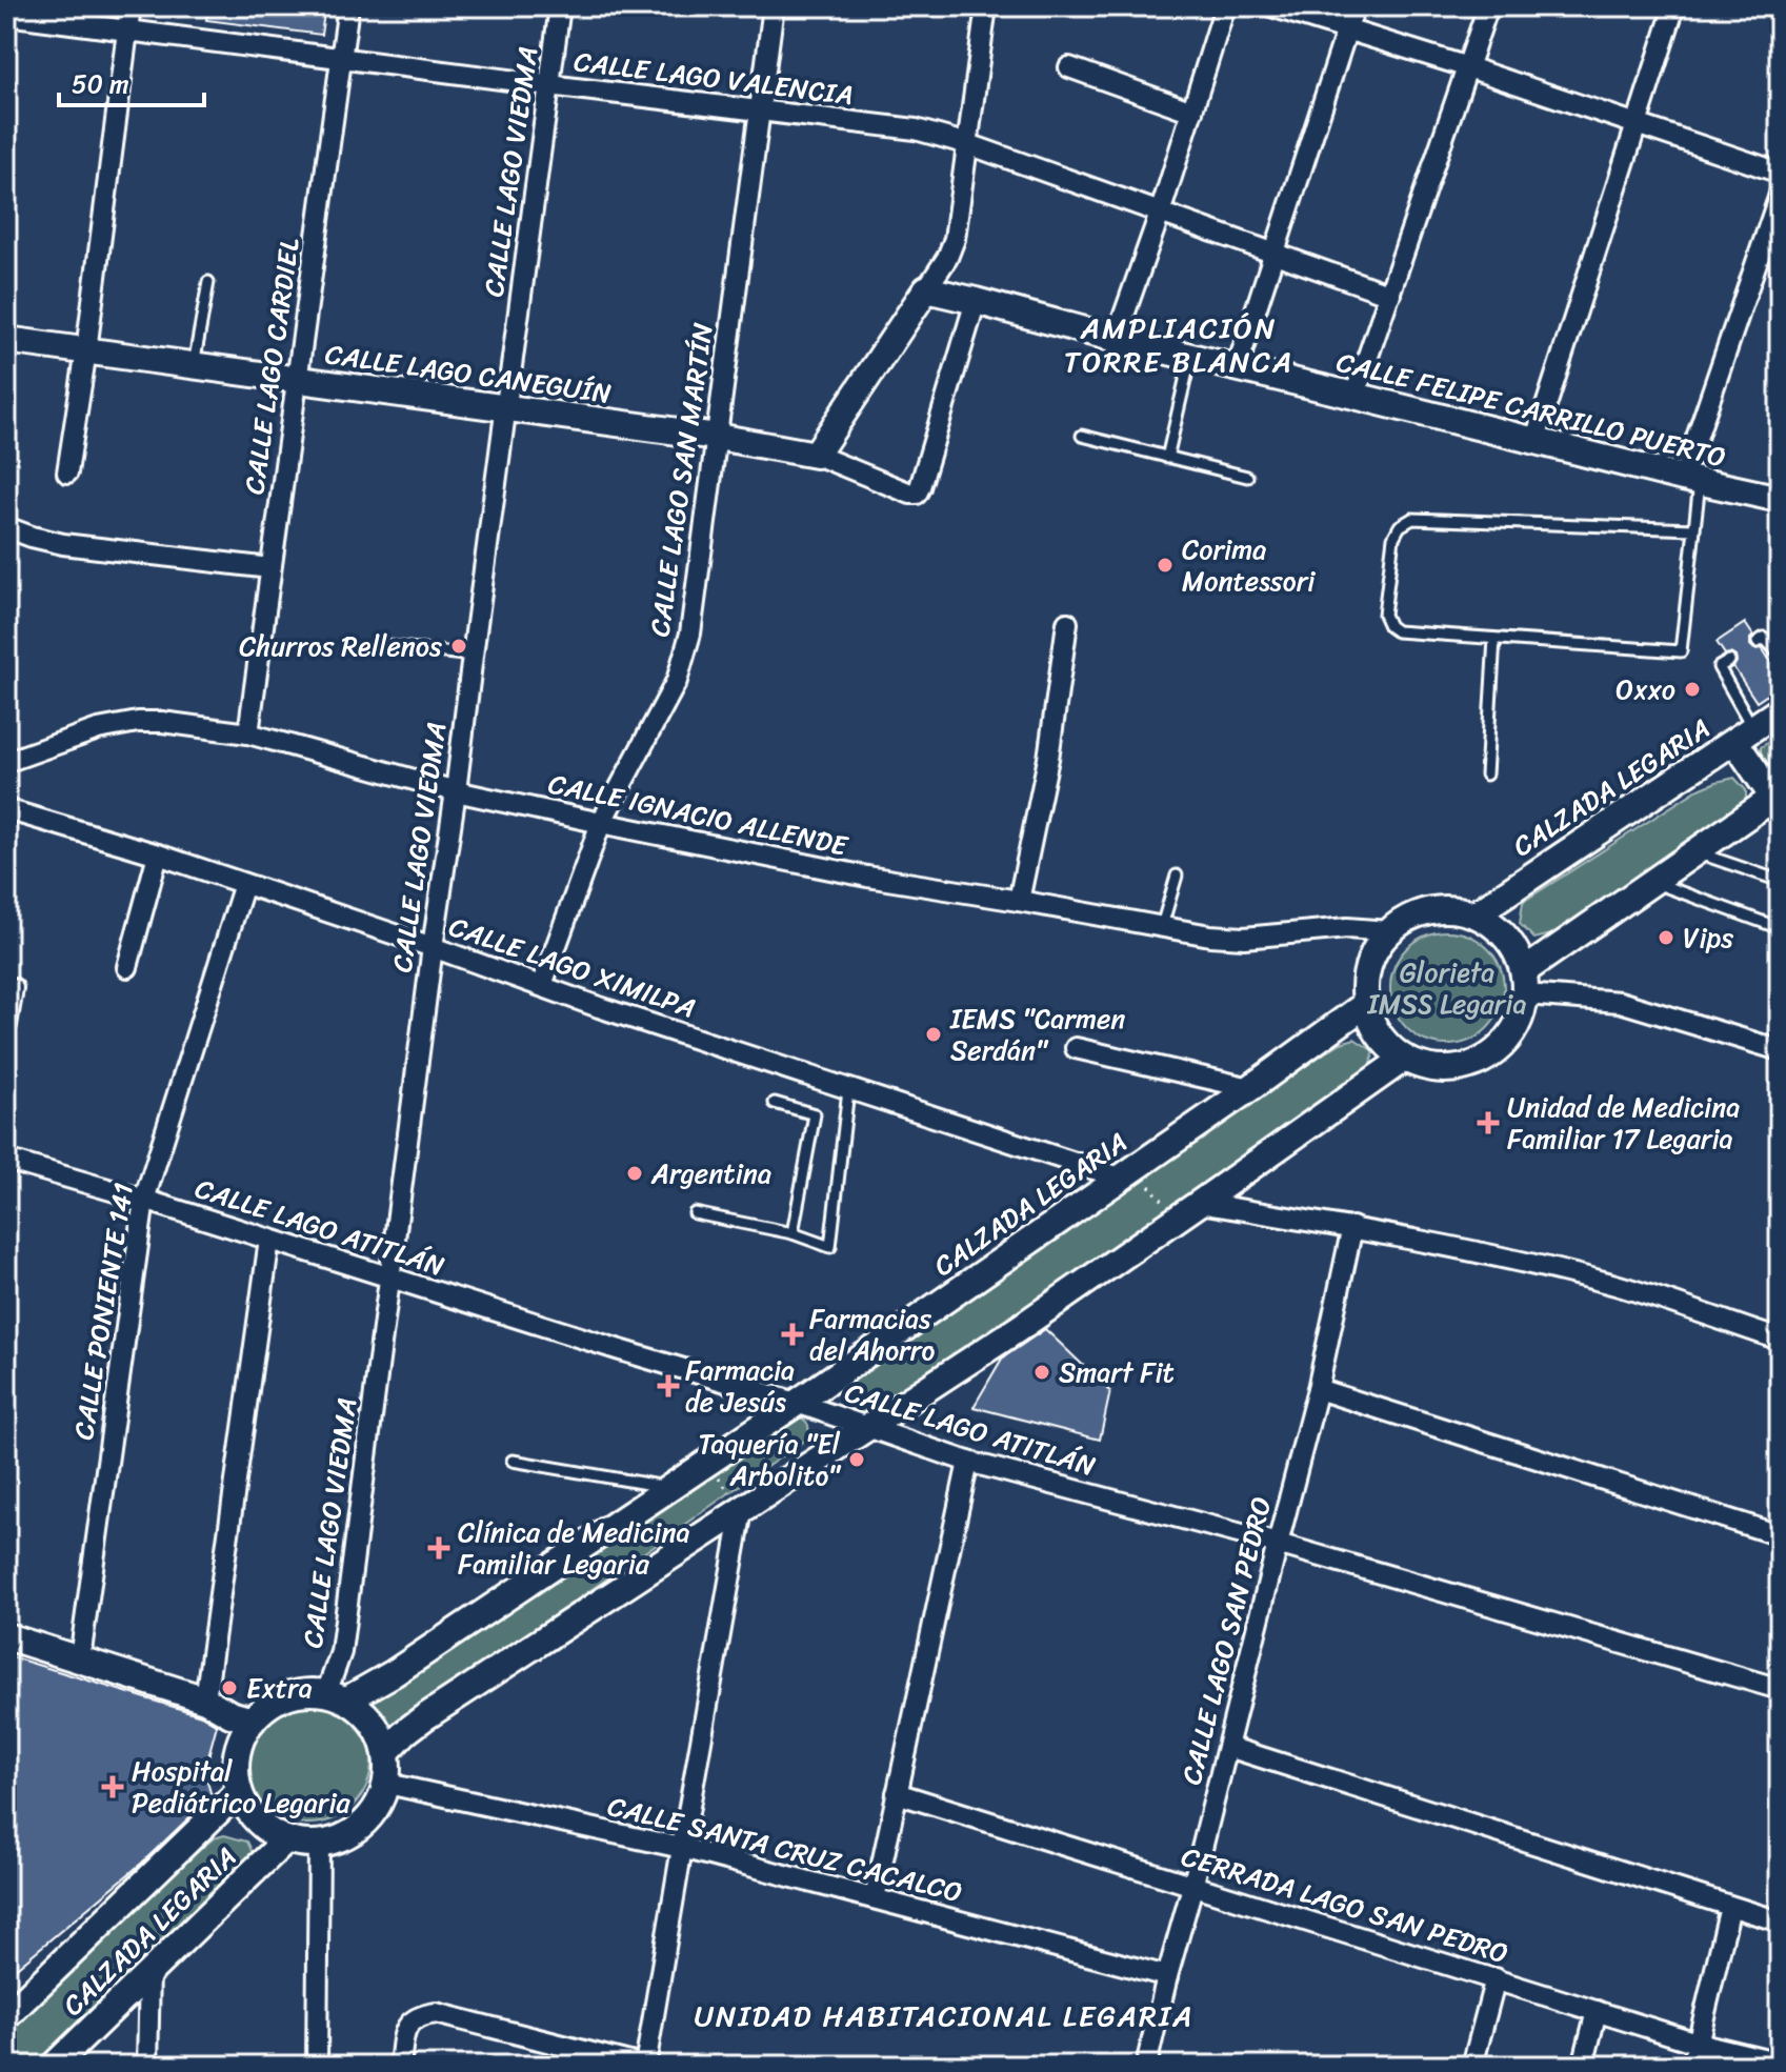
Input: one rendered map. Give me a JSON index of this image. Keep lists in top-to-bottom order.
{
  "streets": {
    "main road": ["CALLE LAGO CANEGUÍN", "CALLE FELIPE CARRILLO PUERTO", "CALZADA LEGARIA"],
    "street": [
      "CALLE LAGO VALENCIA",
      "CALLE LAGO VIEDMA",
      "CALLE LAGO CARDIEL",
      "CALLE LAGO SAN MARTÍN",
      "CALLE IGNACIO ALLENDE",
      "CALLE LAGO XIMILPA",
      "CALLE LAGO ATITLÁN",
      "CALLE PONIENTE 141",
      "CALLE LAGO SAN PEDRO",
      "CALLE SANTA CRUZ CACALCO",
      "CERRADA LAGO SAN PEDRO"
    ]
  },
  "crossings": [
    ["CALLE LAGO VALENCIA", "CALLE LAGO VIEDMA"],
    ["CALLE LAGO VALENCIA", "CALLE LAGO CARDIEL"],
    ["CALLE LAGO VALENCIA", "CALLE LAGO SAN MARTÍN"],
    ["CALLE LAGO VIEDMA", "CALLE LAGO CANEGUÍN"],
    ["CALLE LAGO VIEDMA", "CALZADA LEGARIA"],
    ["CALLE LAGO VIEDMA", "CALLE IGNACIO ALLENDE"],
    ["CALLE LAGO VIEDMA", "CALLE LAGO XIMILPA"],
    ["CALLE LAGO VIEDMA", "CALLE LAGO ATITLÁN"],
    ["CALLE LAGO VIEDMA", "CALLE SANTA CRUZ CACALCO"],
    ["CALLE LAGO CARDIEL", "CALLE LAGO CANEGUÍN"],
    ["CALLE LAGO CARDIEL", "CALLE IGNACIO ALLENDE"],
    ["CALLE LAGO CANEGUÍN", "CALLE FELIPE CARRILLO PUERTO"],
    ["CALLE LAGO CANEGUÍN", "CALLE LAGO SAN MARTÍN"],
    ["CALLE LAGO SAN MARTÍN", "CALLE IGNACIO ALLENDE"],
    ["CALLE LAGO SAN MARTÍN", "CALLE LAGO XIMILPA"],
    ["CALZADA LEGARIA", "CALLE IGNACIO ALLENDE"],
    ["CALZADA LEGARIA", "CALLE LAGO XIMILPA"],
    ["CALZADA LEGARIA", "CALLE LAGO ATITLÁN"],
    ["CALZADA LEGARIA", "CALLE SANTA CRUZ CACALCO"],
    ["CALLE LAGO XIMILPA", "CALLE PONIENTE 141"],
    ["CALLE LAGO ATITLÁN", "CALLE PONIENTE 141"],
    ["CALLE LAGO ATITLÁN", "CALLE LAGO SAN PEDRO"],
    ["CALLE LAGO SAN PEDRO", "CALLE SANTA CRUZ CACALCO"],
    ["CALLE LAGO SAN PEDRO", "CERRADA LAGO SAN PEDRO"]
  ],
  "districts": ["AMPLIACIÓN TORRE BLANCA", "UNIDAD HABITACIONAL LEGARIA"],
  "parks": ["Glorieta IMSS Legaria"],
  "places": {
    "other": [
      "Corima Montessori",
      "Churros Rellenos",
      "Oxxo",
      "Vips",
      "IEMS \"Carmen Serdán\"",
      "Argentina",
      "Smart Fit",
      "Taquería \"El Arbolito\"",
      "Extra"
    ],
    "health": [
      "Unidad de Medicina Familiar 17 Legaria",
      "Farmacias del Ahorro",
      "Farmacia de Jesús",
      "Clínica de Medicina Familiar Legaria",
      "Hospital Pediátrico Legaria"
    ]
  },
  "scale_bar": "50 m"
}
